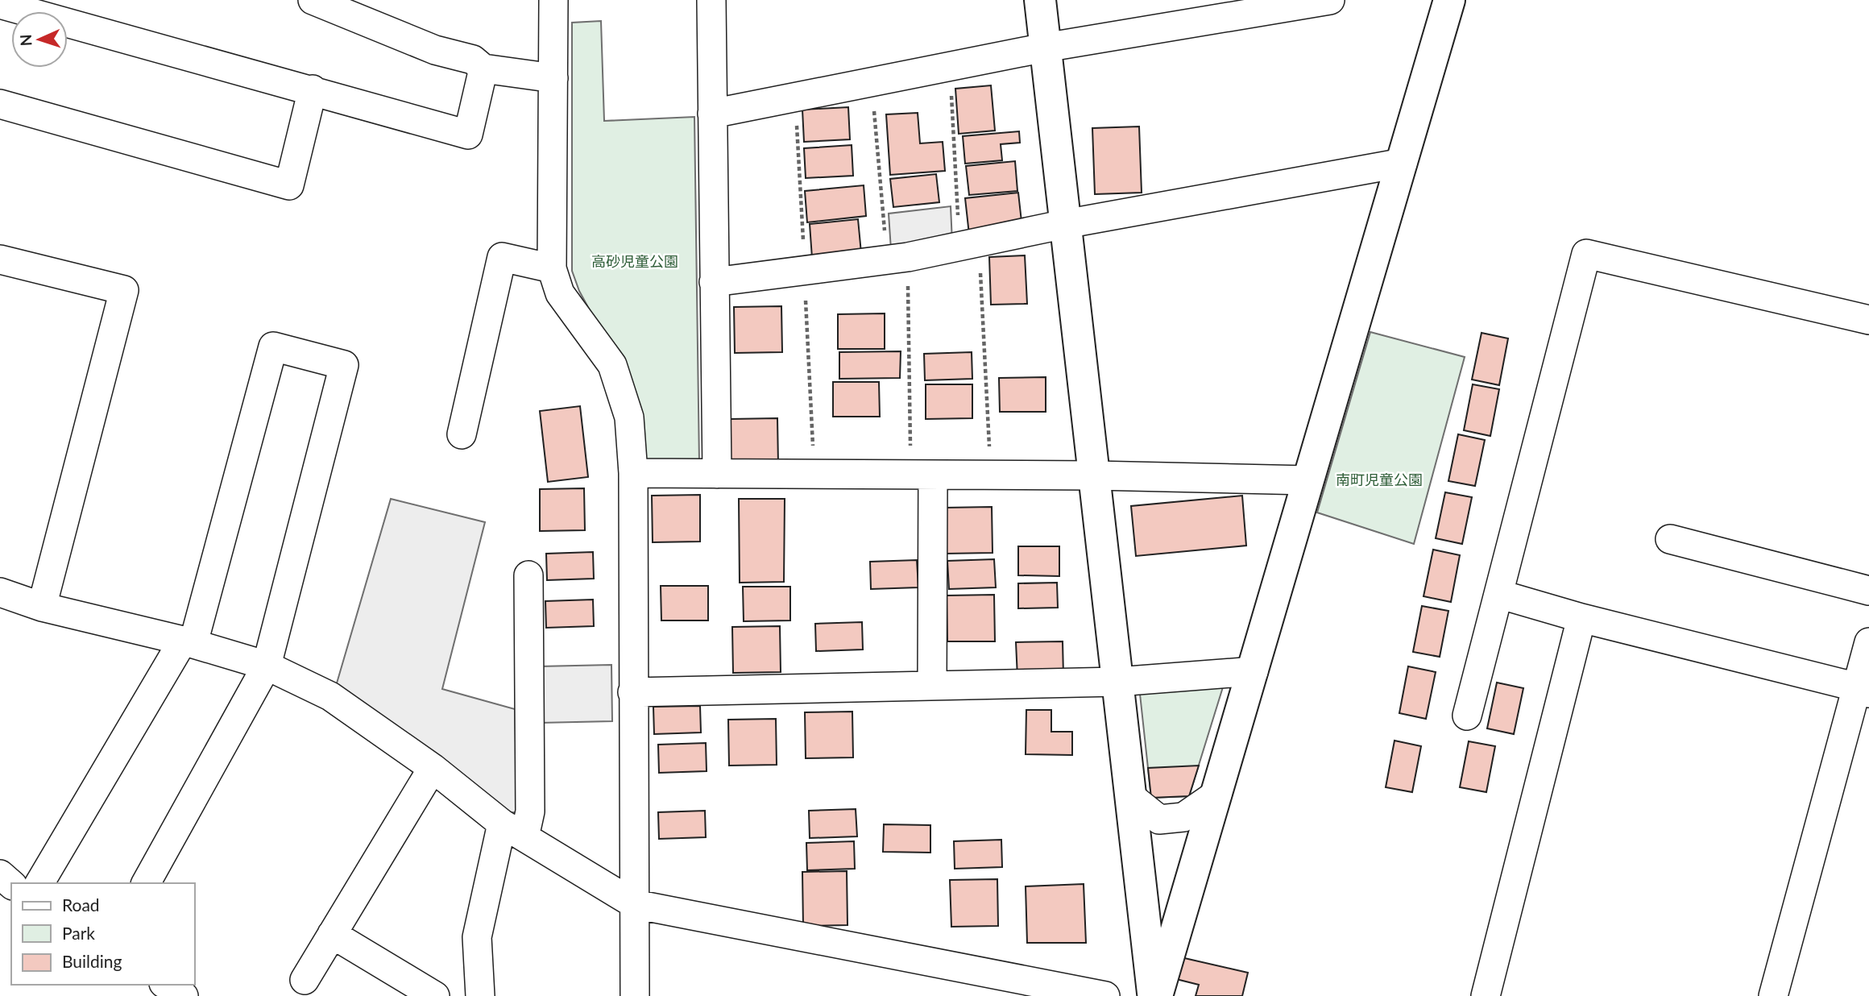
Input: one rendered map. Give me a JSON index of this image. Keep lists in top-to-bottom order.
{
  "parks": ["高砂児童公園", "南町児童公園"],
  "legend": ["Road", "Park", "Building"],
  "north": "left"
}
